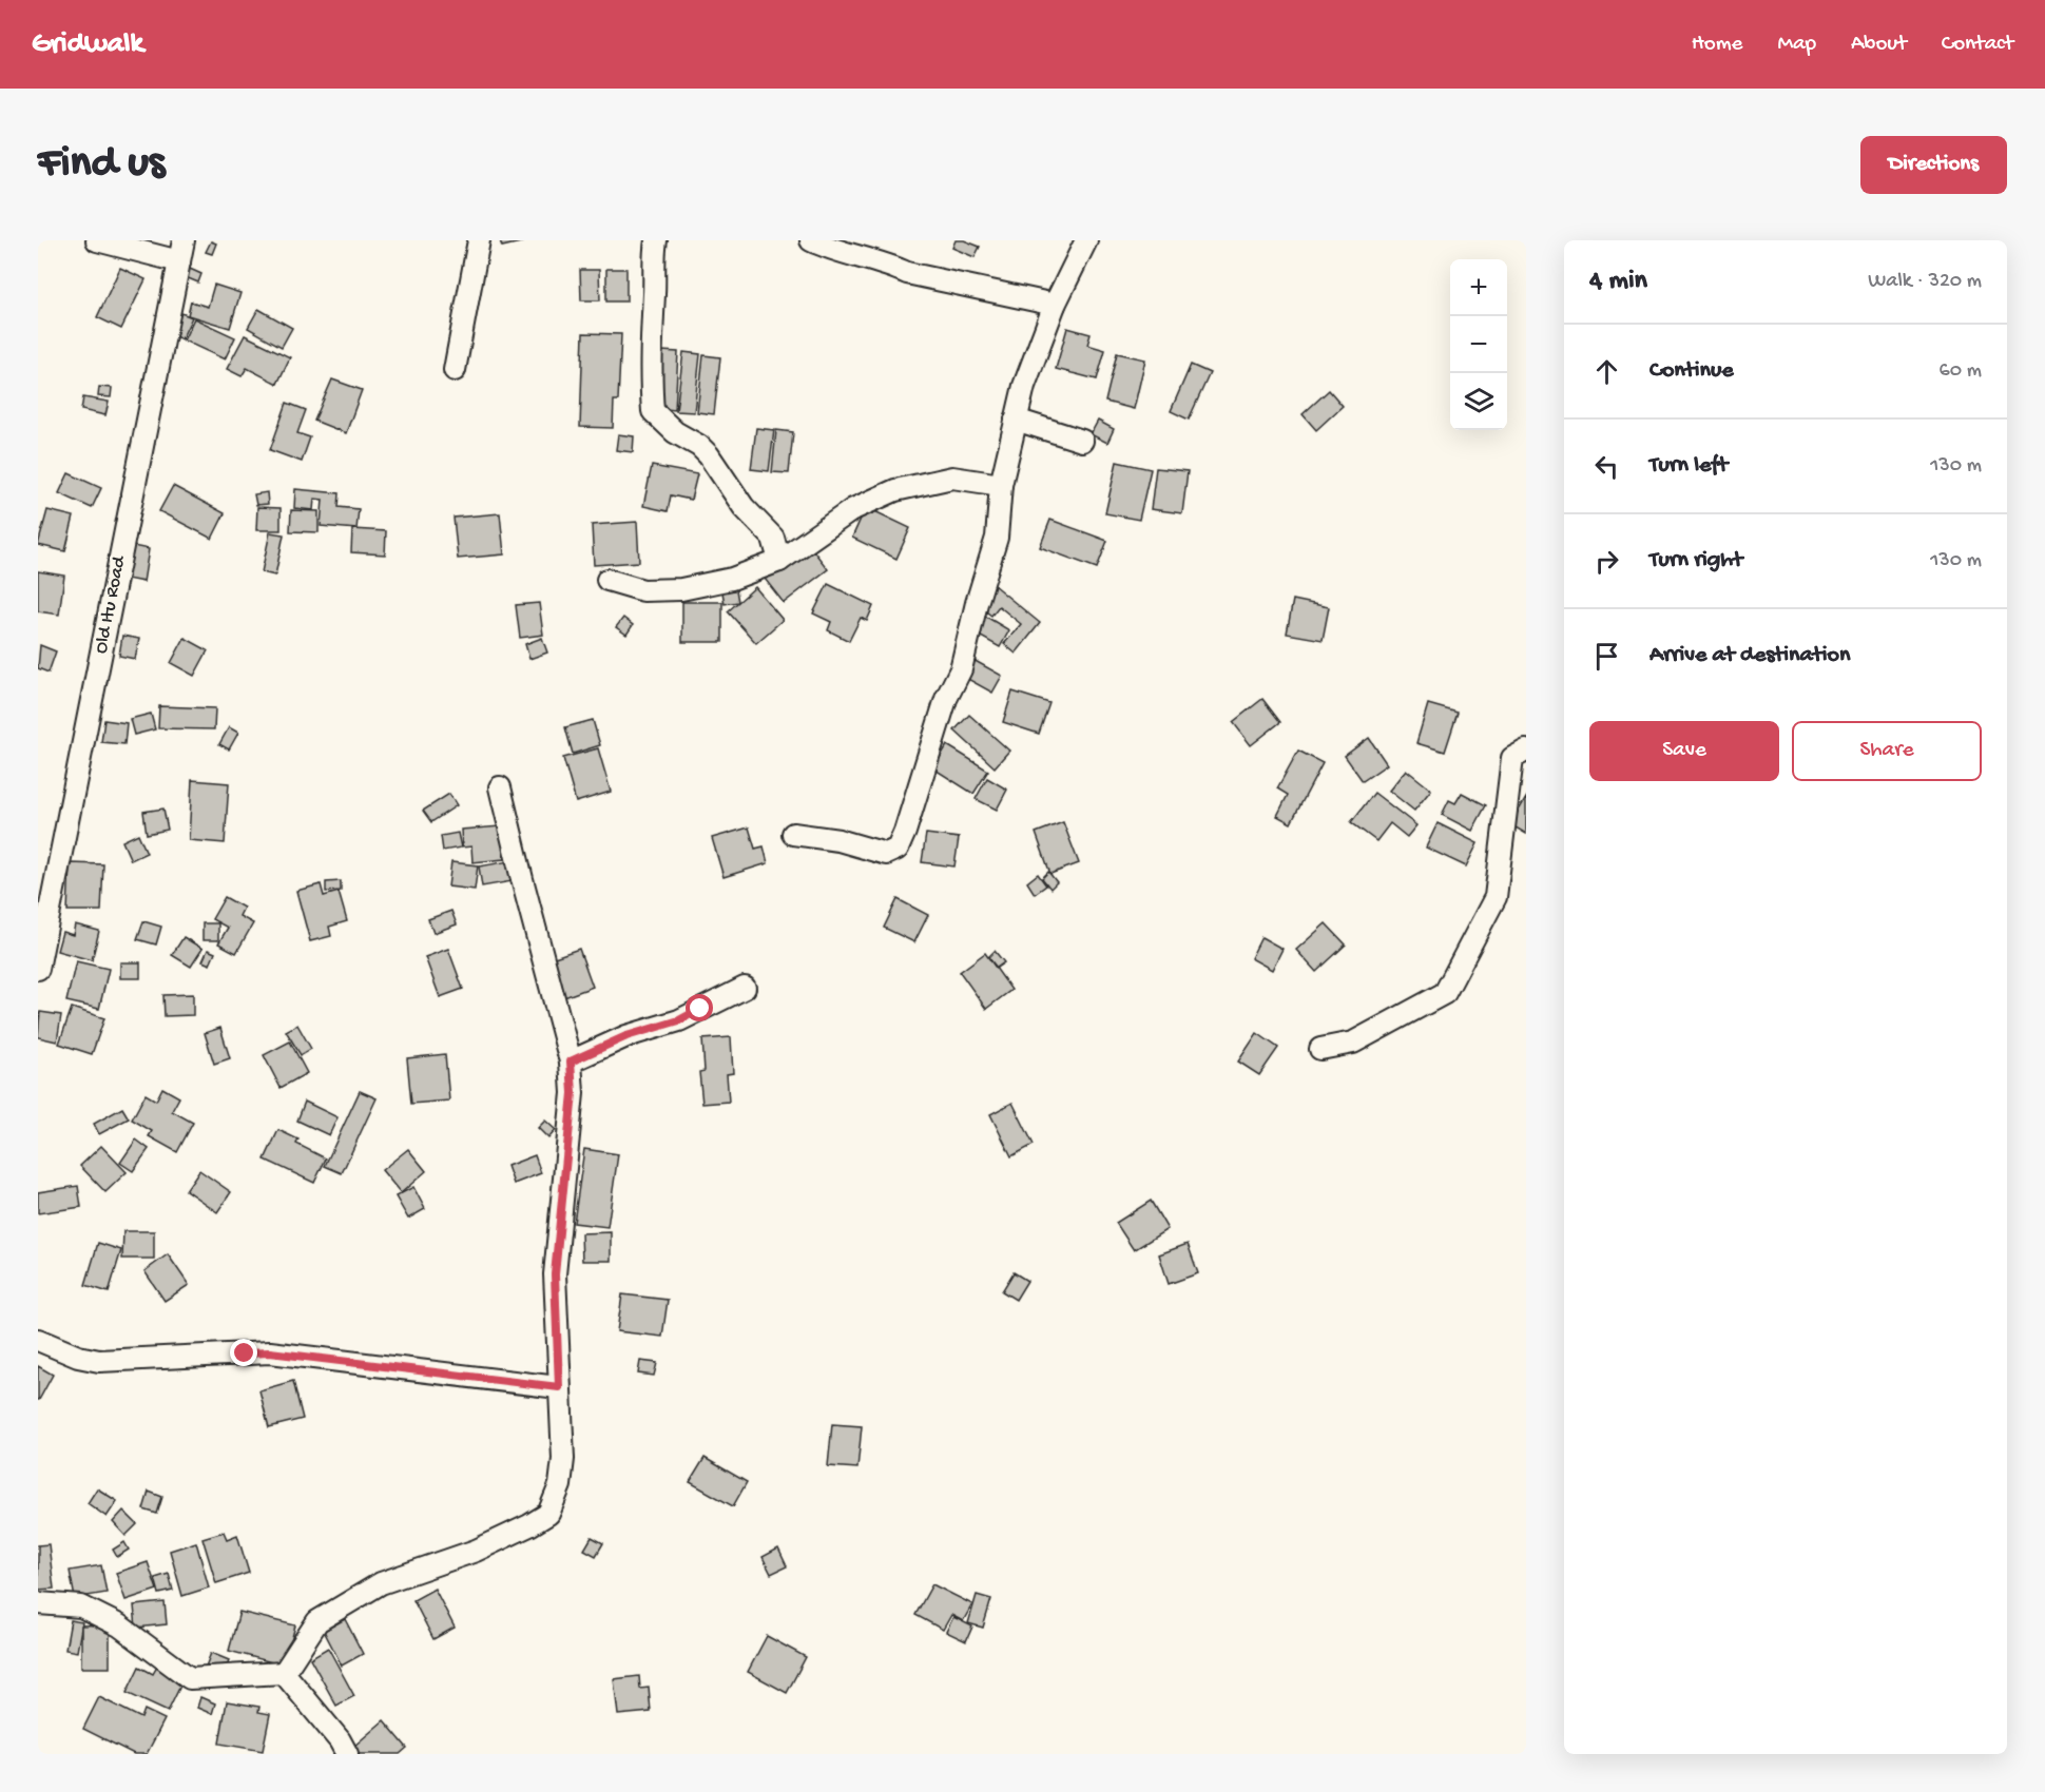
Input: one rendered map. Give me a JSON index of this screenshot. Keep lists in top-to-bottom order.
{
  "streets": {
    "street": ["Old Itu Road"]
  },
  "page": {
    "header": "Gridwalk",
    "nav": [
      "Home",
      "Map",
      "About",
      "Contact"
    ],
    "buttons": [
      "Directions",
      ["Save", "Share"]
    ],
    "title": "Find us",
    "heading": ["4 min", "Walk · 320 m"],
    "map_buttons": ["+", "−"],
    "list": [
      ["Continue", "60 m"],
      ["Turn left", "130 m"],
      ["Turn right", "130 m"],
      "Arrive at destination"
    ]
  }
}
